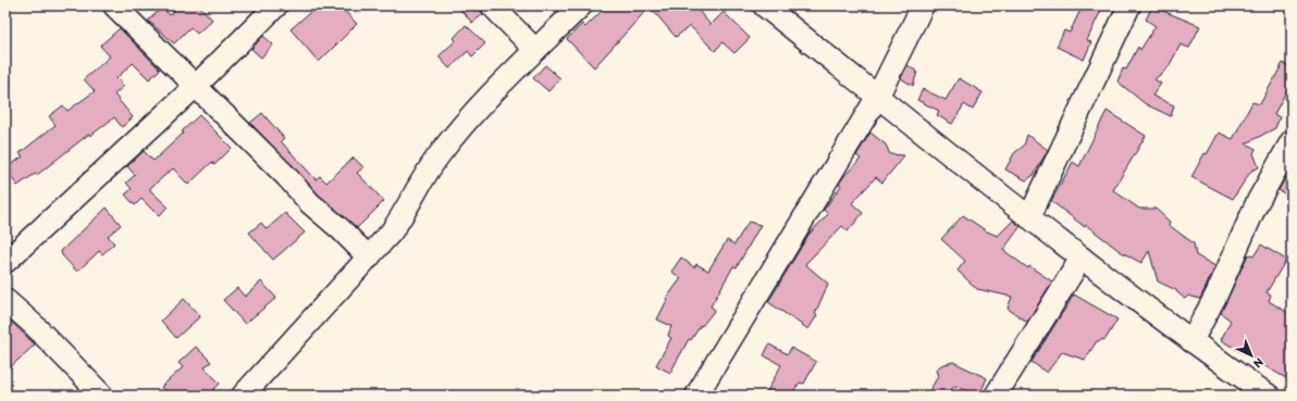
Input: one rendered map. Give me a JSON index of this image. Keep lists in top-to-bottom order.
{
  "north": "bottom right"
}
